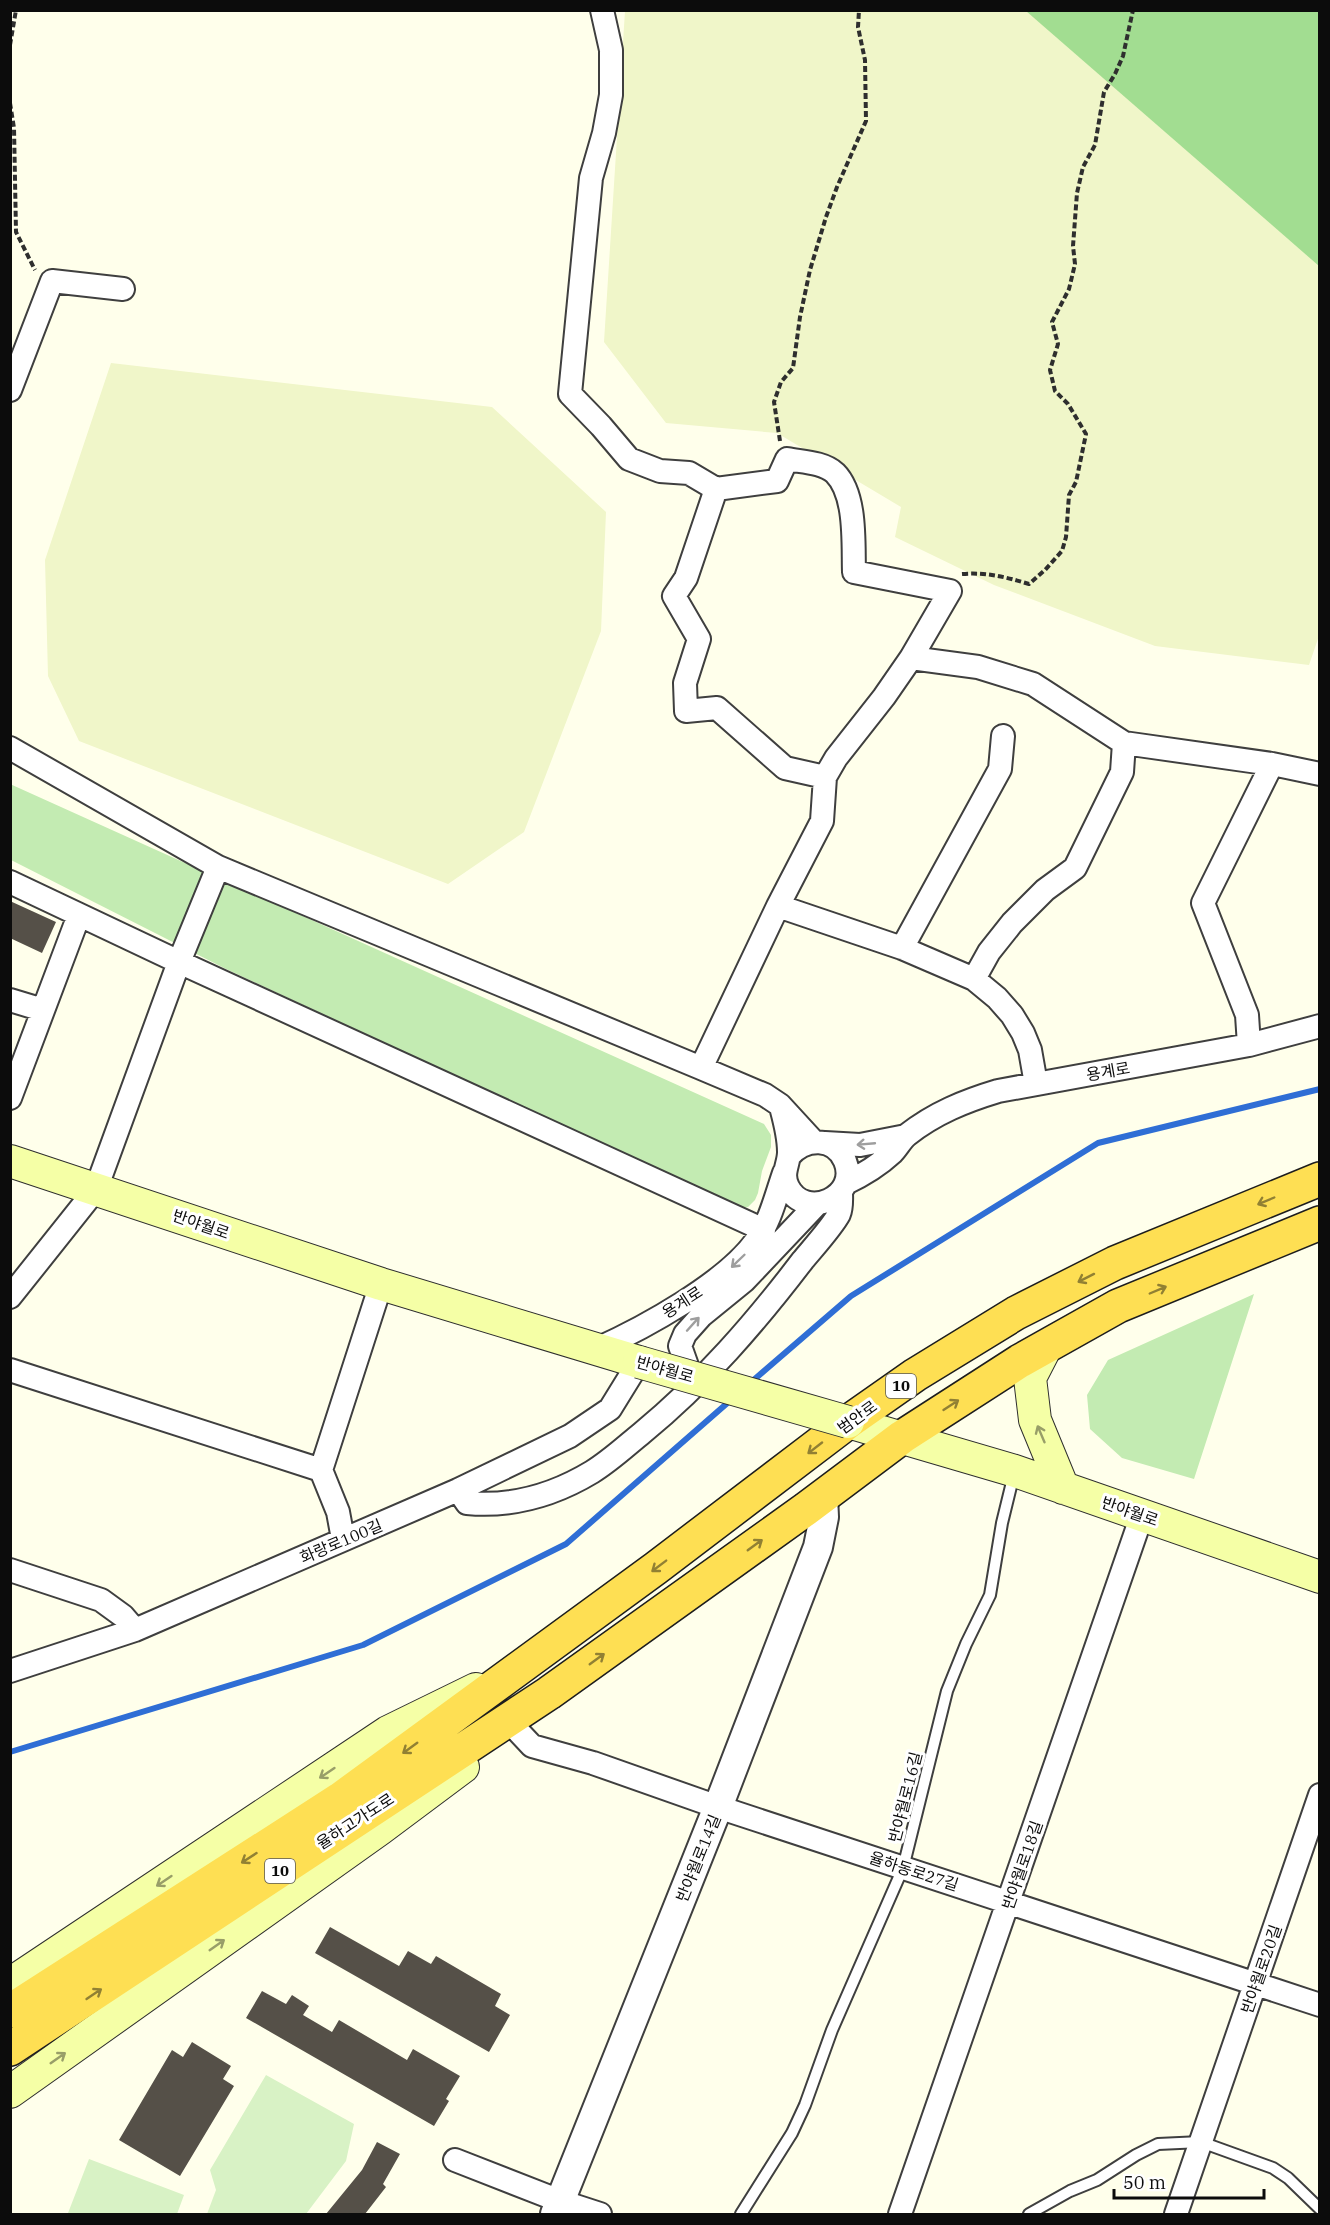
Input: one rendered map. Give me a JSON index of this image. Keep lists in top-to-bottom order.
{
  "streets": {
    "highway": ["10", "범안로", "율하고가도로"],
    "main road": ["반야월로"],
    "street": [
      "용계로",
      "화랑로100길",
      "반야월로14길",
      "반야월로18길",
      "율하동로27길",
      "반야월로20길"
    ],
    "lane": ["반야월로16길"]
  },
  "crossings": [
    ["용계로", "반야월로"],
    ["반야월로", "10"],
    ["반야월로", "범안로"],
    ["반야월로", "화랑로100길"],
    ["반야월로", "반야월로16길"],
    ["반야월로", "반야월로18길"],
    ["10", "율하고가도로"],
    ["10", "반야월로14길"],
    ["범안로", "율하고가도로"],
    ["반야월로16길", "율하동로27길"],
    ["반야월로14길", "율하동로27길"],
    ["반야월로18길", "율하동로27길"],
    ["율하동로27길", "반야월로20길"]
  ],
  "scale_bar": "50 m"
}
